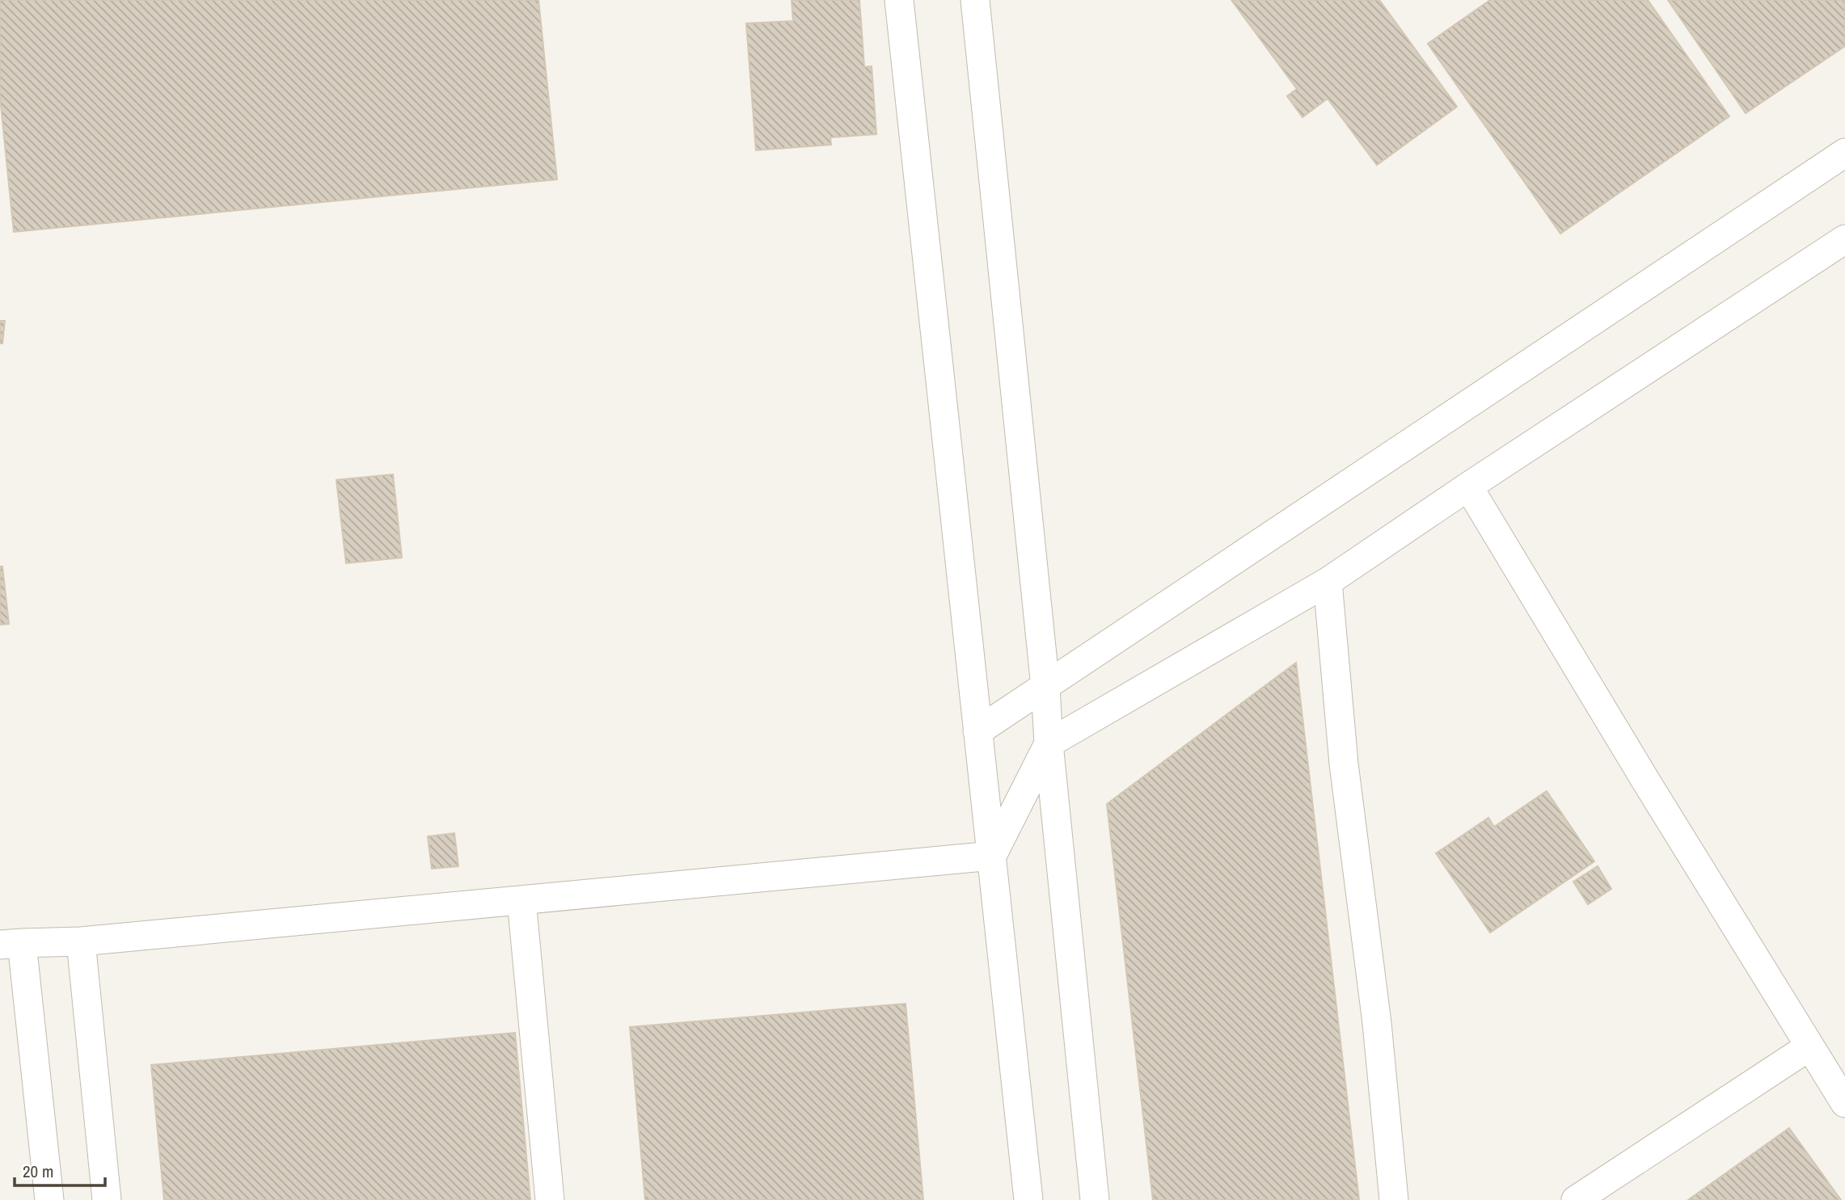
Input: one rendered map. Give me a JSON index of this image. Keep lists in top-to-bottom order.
{
  "scale_bar": "20 m"
}
